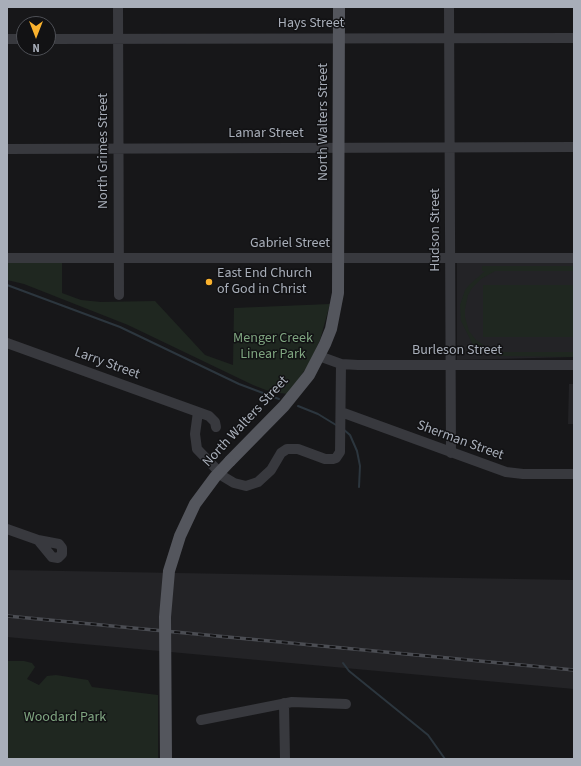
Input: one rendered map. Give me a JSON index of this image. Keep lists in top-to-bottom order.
{
  "streets": {
    "main road": ["North Walters Street"],
    "street": [
      "Hays Street",
      "Lamar Street",
      "North Grimes Street",
      "Hudson Street",
      "Gabriel Street",
      "Burleson Street",
      "Larry Street",
      "Sherman Street"
    ]
  },
  "crossings": [
    ["Hays Street", "North Walters Street"],
    ["Hays Street", "North Grimes Street"],
    ["Hays Street", "Hudson Street"],
    ["North Walters Street", "Lamar Street"],
    ["North Walters Street", "Gabriel Street"],
    ["North Walters Street", "Burleson Street"],
    ["Lamar Street", "North Grimes Street"],
    ["Lamar Street", "Hudson Street"],
    ["North Grimes Street", "Gabriel Street"],
    ["Hudson Street", "Gabriel Street"],
    ["Hudson Street", "Burleson Street"],
    ["Hudson Street", "Sherman Street"]
  ],
  "parks": ["Menger Creek Linear Park", "Woodard Park"],
  "places": ["East End Church of God in Christ"],
  "north": "bottom"
}
